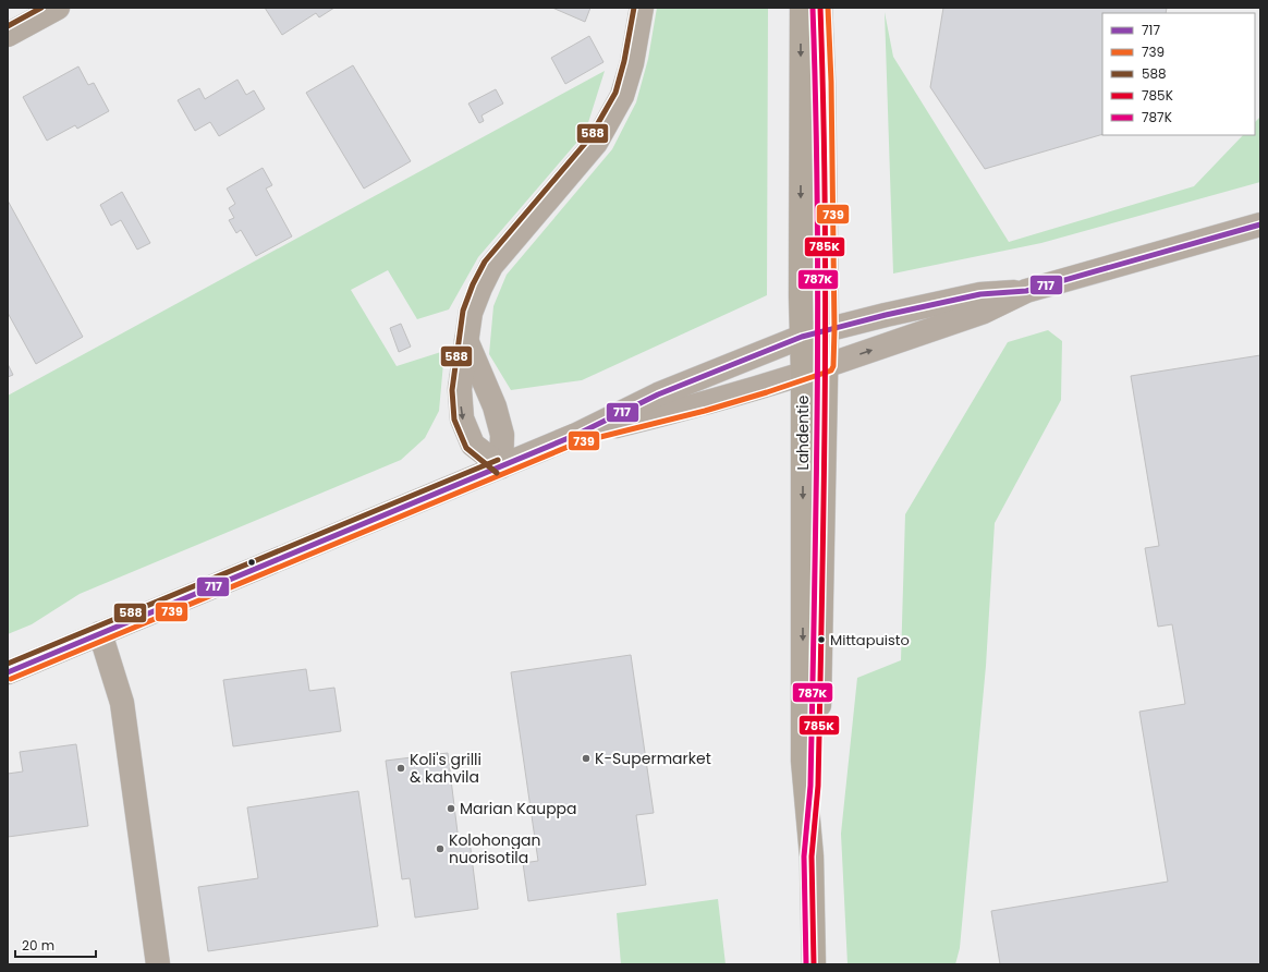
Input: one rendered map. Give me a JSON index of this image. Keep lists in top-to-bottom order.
{
  "streets": {
    "main road": ["Lahdentie"]
  },
  "places": [
    "Mittapuisto",
    "K-Supermarket",
    "Koli's grilli & kahvila",
    "Marian Kauppa",
    "Kolohongan nuorisotila"
  ],
  "lines": [
    "transit line 739",
    "transit line 588",
    "transit line 785K",
    "transit line 787K",
    "transit line 717"
  ],
  "legend": [
    "717",
    "739",
    "588",
    "785K",
    "787K"
  ],
  "scale_bar": "20 m"
}
